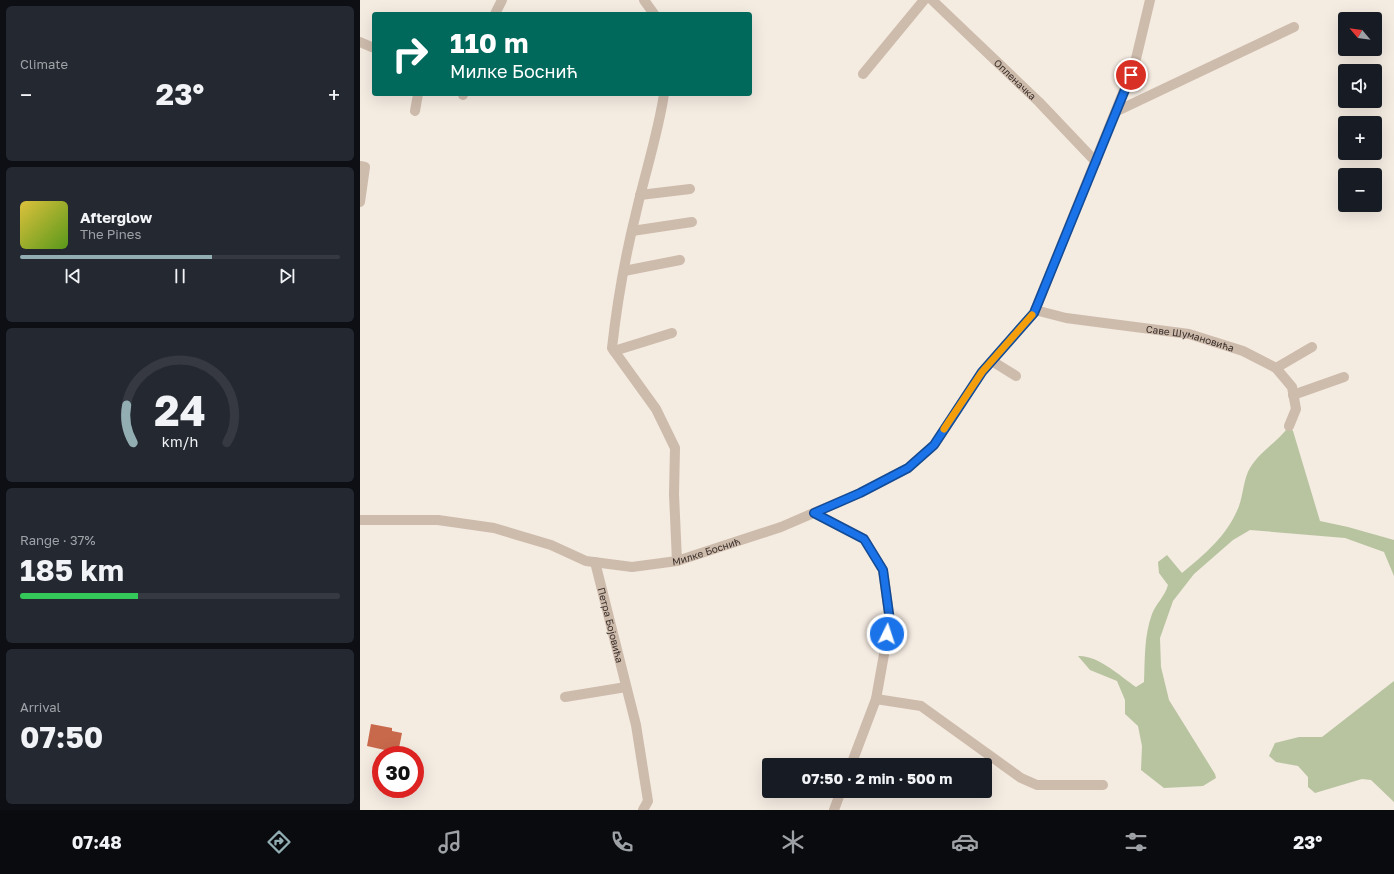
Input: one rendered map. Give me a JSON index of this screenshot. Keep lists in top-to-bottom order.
{
  "streets": {
    "street": [
      "Опленачка",
      "Саве Шумановића",
      "Милке Боснић",
      "Петра Бојовића"
    ]
  },
  "crossings": [
    ["Опленачка", "Милке Боснић"],
    ["Саве Шумановића", "Милке Боснић"],
    ["Милке Боснић", "Петра Бојовића"]
  ],
  "north": "top left",
  "page": {
    "tile": [
      "Climate",
      ["Range · 37%", "185 km"],
      ["Arrival", "07:50"]
    ],
    "map_buttons": ["+", "−"],
    "turn": ["110 m", "Милке Боснић"],
    "heat": ["−", "23°", "+"],
    "song": ["Afterglow", "The Pines"],
    "limit": "30",
    "trip": "07:50 · 2 min · 500 m",
    "tabs": ["07:48", "23°"],
    "gauge": ["24", "km/h"]
  }
}
